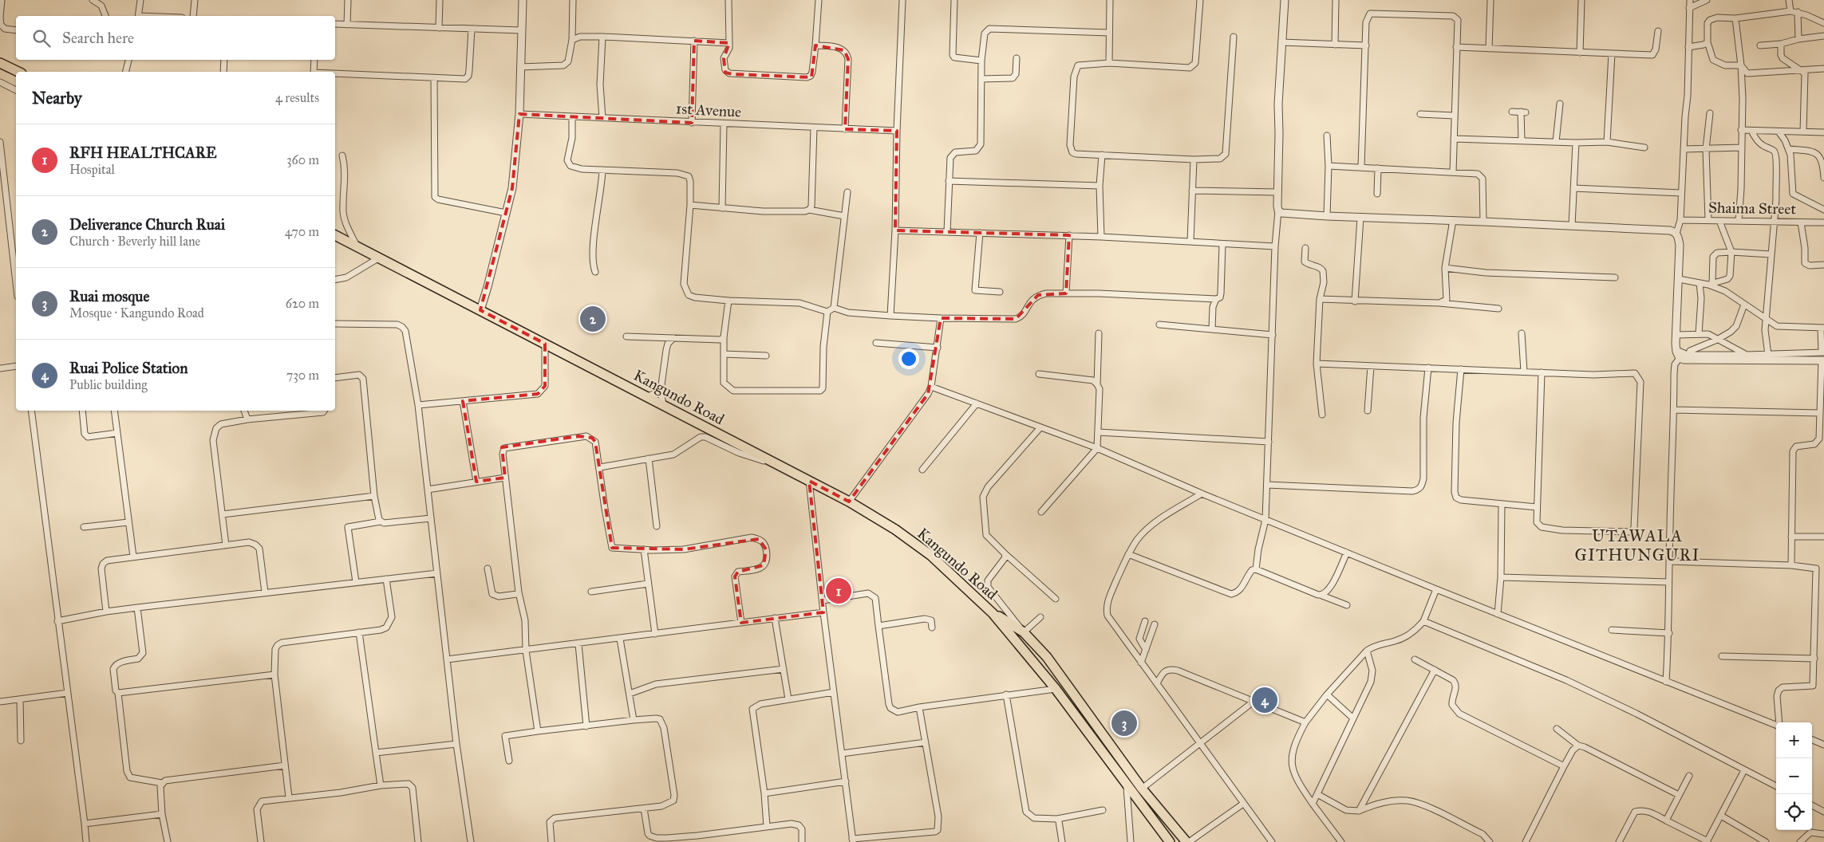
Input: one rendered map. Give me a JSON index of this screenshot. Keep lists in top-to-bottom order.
{
  "streets": {
    "highway": ["Kangundo Road"],
    "street": ["1st Avenue", "Shaima Street"]
  },
  "districts": ["UTAWALA GITHUNGURI"],
  "page": {
    "search": "Search here",
    "heading": ["Nearby", "4 results"],
    "list": [
      {
        "mark": "1",
        "name": "RFH HEALTHCARE",
        "note": "Hospital",
        "value": "360 m"
      },
      {
        "mark": "2",
        "name": "Deliverance Church Ruai",
        "note": "Church · Beverly hill lane",
        "value": "470 m"
      },
      {
        "mark": "3",
        "name": "Ruai mosque",
        "note": "Mosque · Kangundo Road",
        "value": "620 m"
      },
      {
        "mark": "4",
        "name": "Ruai Police Station",
        "note": "Public building",
        "value": "730 m"
      }
    ],
    "pins": [
      "2",
      "1",
      "4",
      "3"
    ],
    "map_buttons": ["+", "−"]
  }
}
